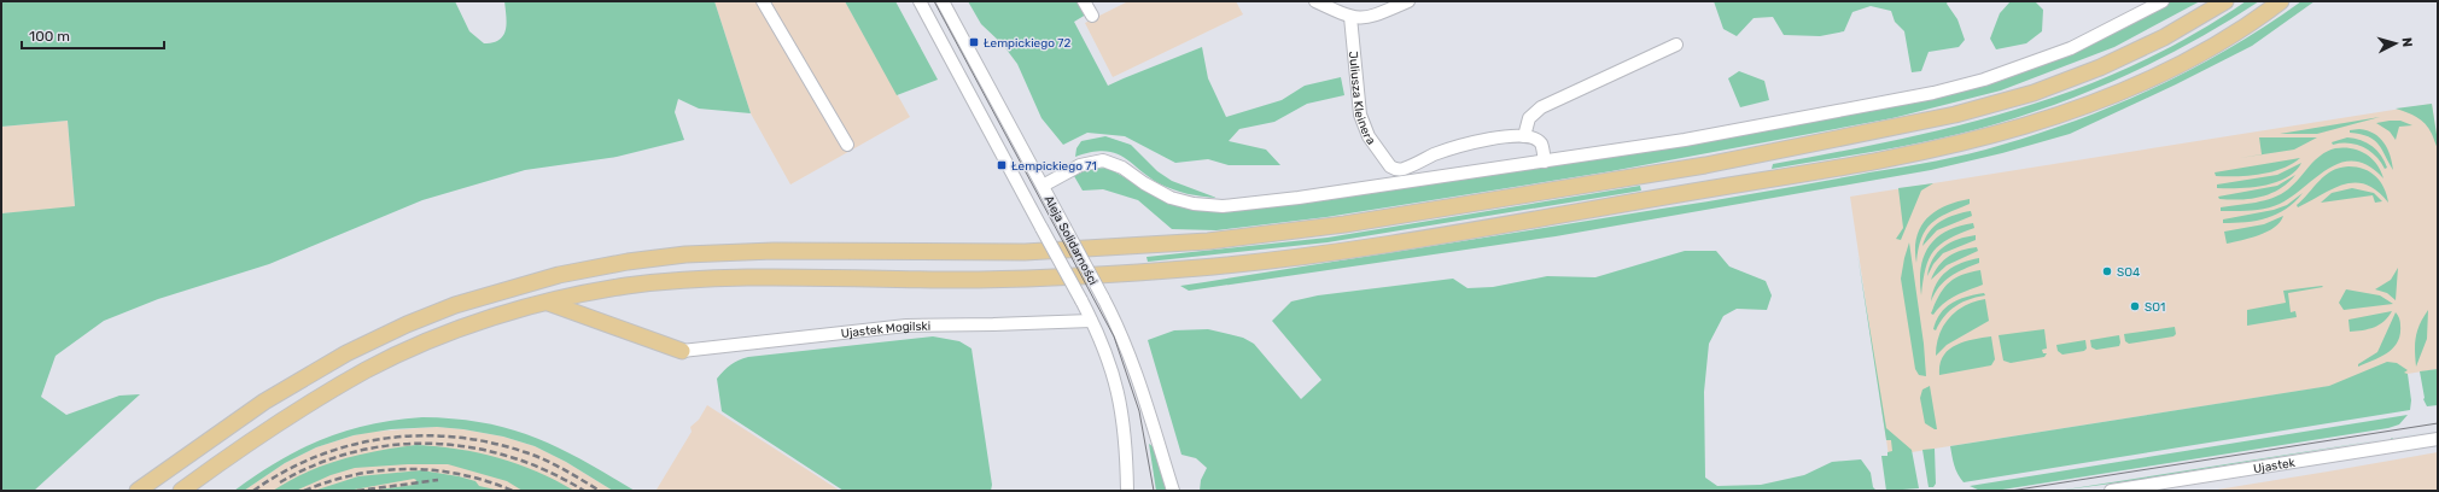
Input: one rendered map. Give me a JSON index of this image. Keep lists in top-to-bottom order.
{
  "streets": {
    "street": [
      "Juliusza Kleinera",
      "Aleja Solidarności",
      "Ujastek Mogilski",
      "Ujastek"
    ]
  },
  "crossings": [
    ["Aleja Solidarności", "Ujastek Mogilski"]
  ],
  "places": {
    "transit": ["Łempickiego 72", "Łempickiego 71"],
    "other": ["SO4", "SO1"]
  },
  "scale_bar": "100 m",
  "north": "right"
}
